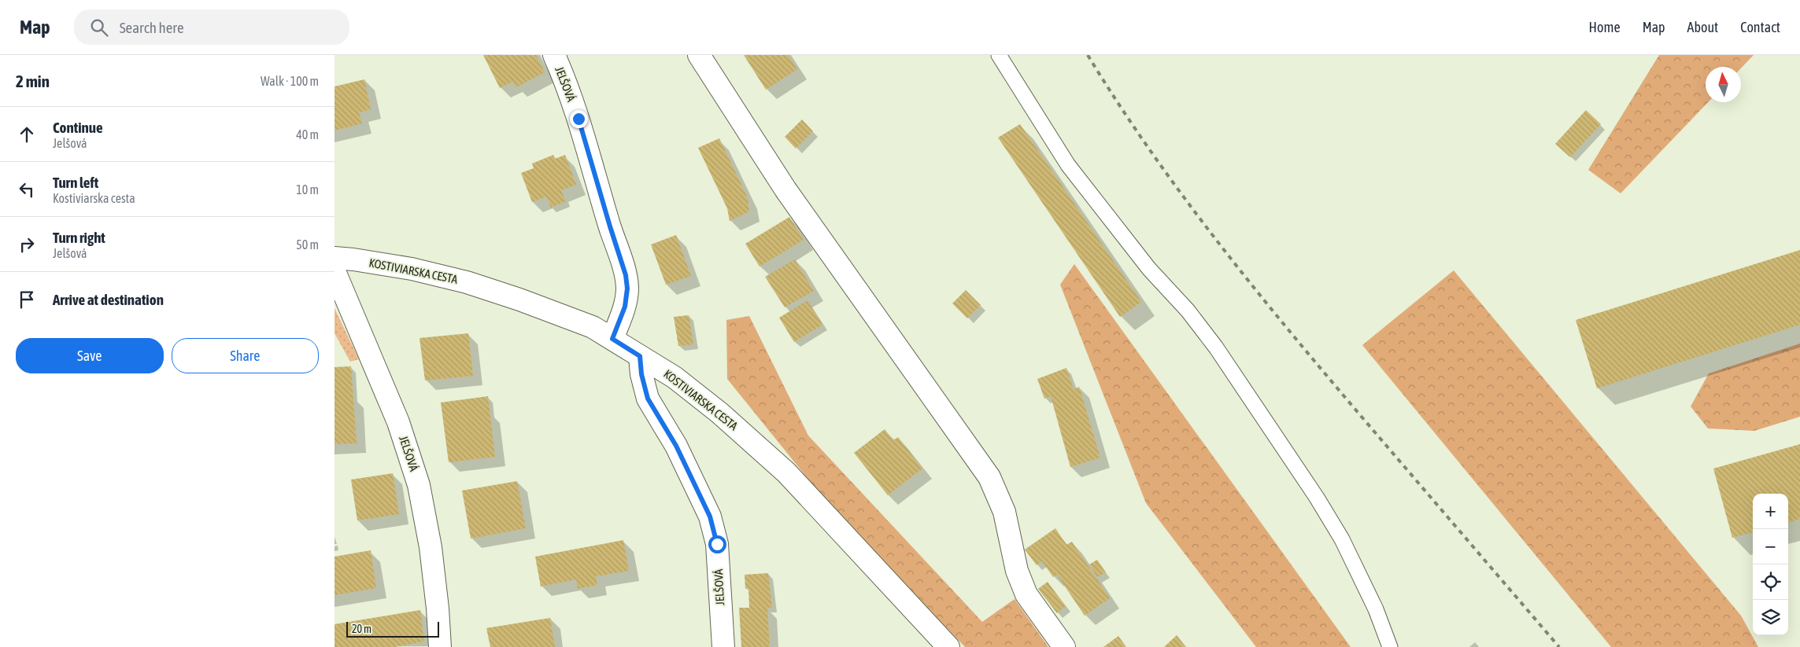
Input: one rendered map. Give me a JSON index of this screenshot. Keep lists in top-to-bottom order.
{
  "streets": {
    "street": ["JELŠOVÁ", "KOSTIVIARSKA CESTA"]
  },
  "crossings": [
    ["JELŠOVÁ", "KOSTIVIARSKA CESTA"]
  ],
  "scale_bar": "20 m",
  "north": "top",
  "page": {
    "header": "Map",
    "search": "Search here",
    "nav": [
      "Home",
      "Map",
      "About",
      "Contact"
    ],
    "heading": ["2 min", "Walk · 100 m"],
    "list": [
      ["Continue", "Jelšová", "40 m"],
      ["Turn left", "Kostiviarska cesta", "10 m"],
      ["Turn right", "Jelšová", "50 m"],
      "Arrive at destination"
    ],
    "buttons": ["Save", "Share"],
    "map_buttons": ["+", "−"],
    "scale": "20 m"
  }
}
